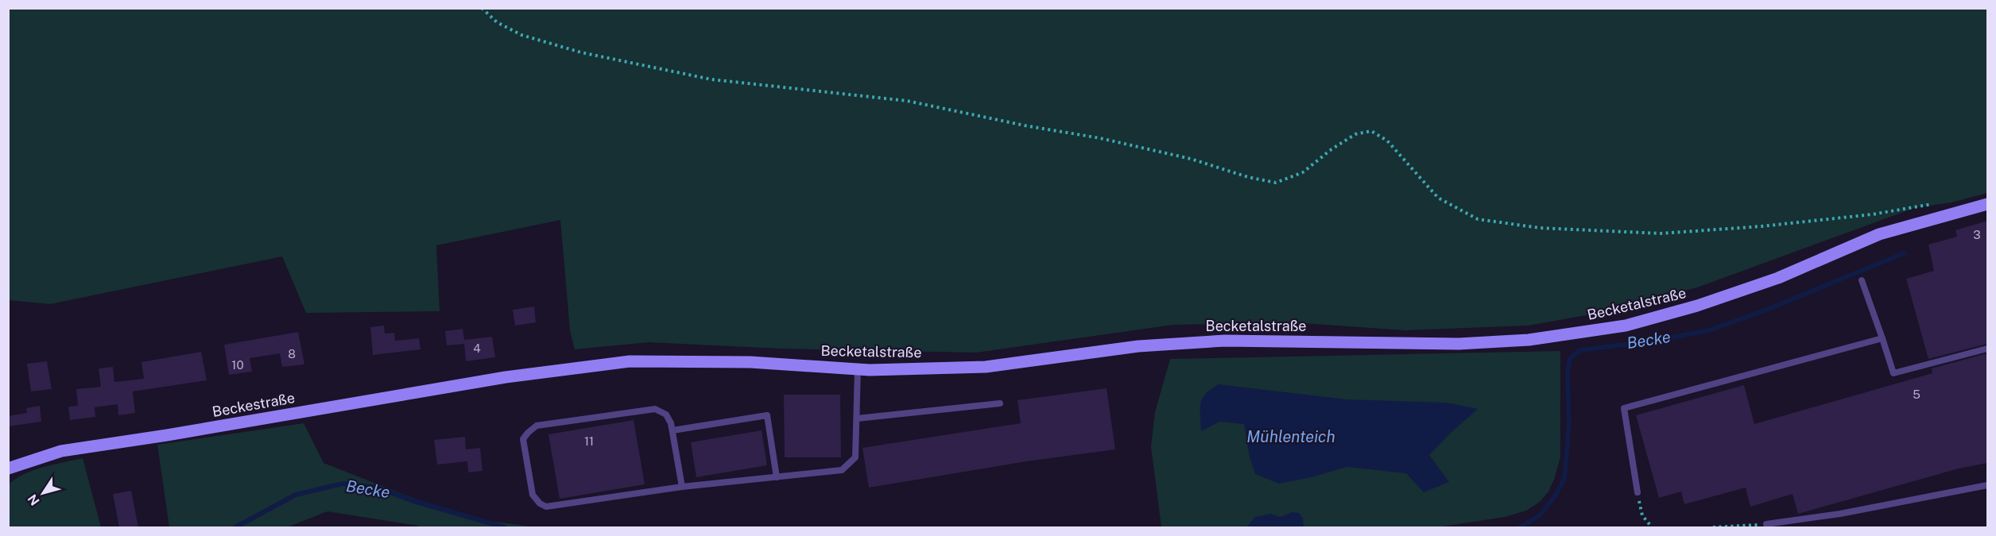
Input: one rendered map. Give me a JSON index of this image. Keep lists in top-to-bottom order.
{
  "streets": {
    "main road": ["Becketalstraße", "Beckestraße"]
  },
  "crossings": [
    ["Becketalstraße", "Beckestraße"]
  ],
  "water": ["Becke", "Mühlenteich"],
  "house_numbers": [
    "3",
    "4",
    "8",
    "10",
    "5",
    "11"
  ],
  "north": "bottom left"
}
